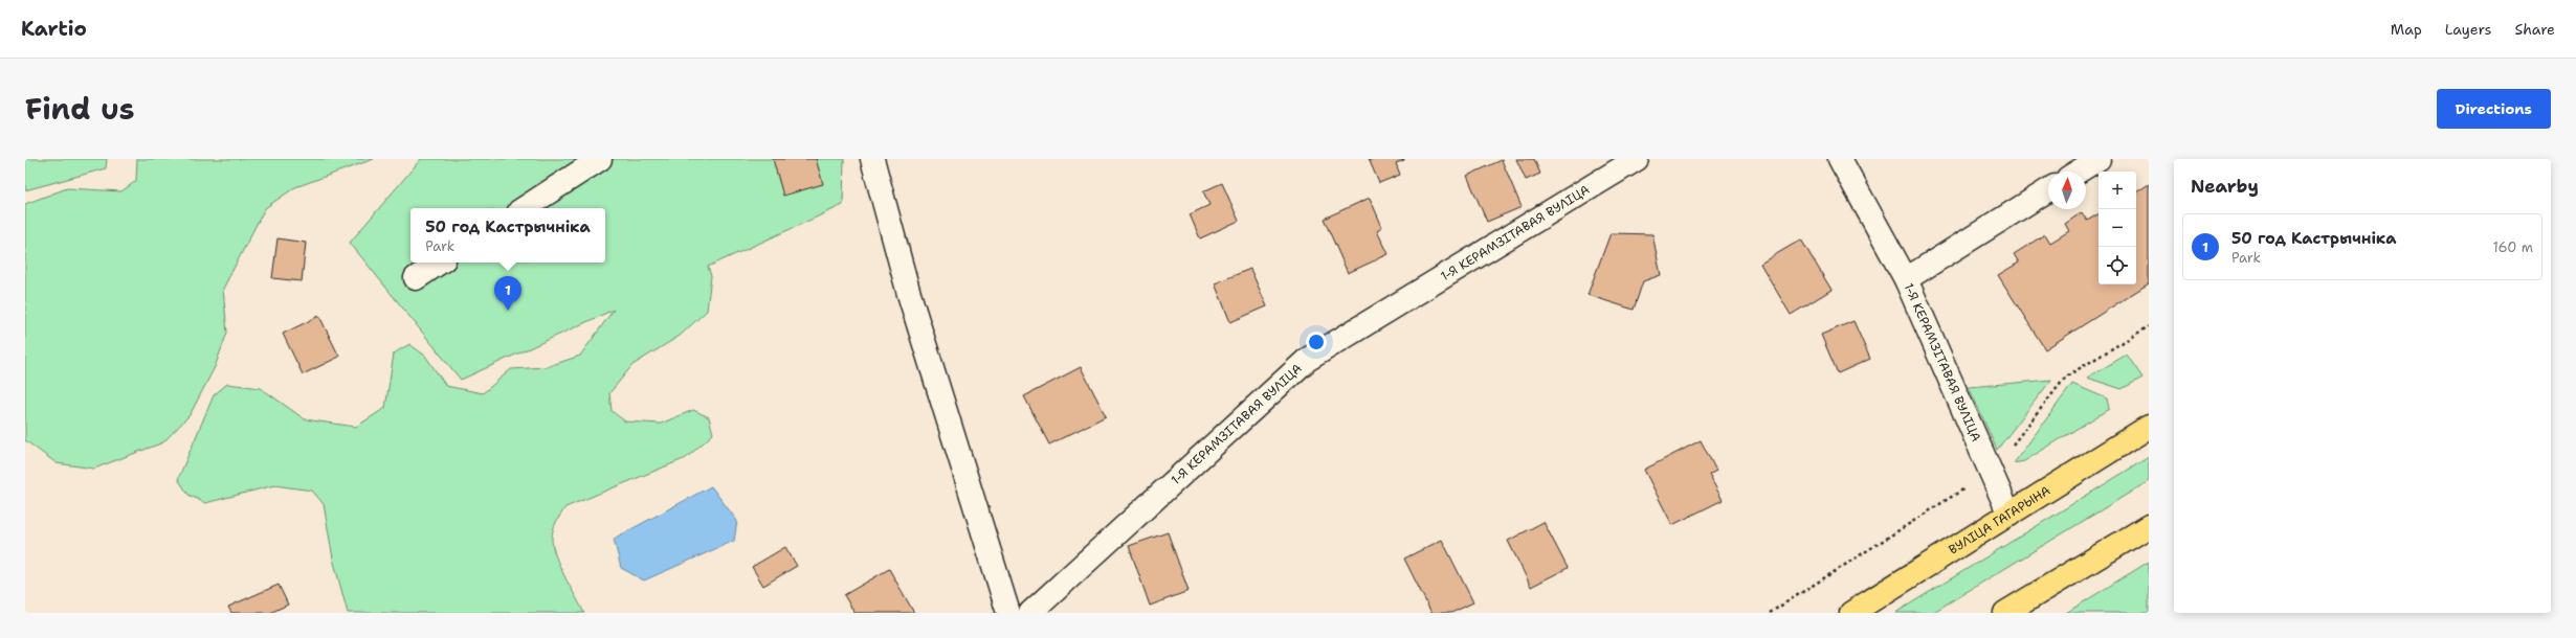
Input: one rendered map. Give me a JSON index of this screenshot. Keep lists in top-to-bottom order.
{
  "streets": {
    "main road": ["ВУЛІЦА ГАГАРЫНА"],
    "street": ["1-Я КЕРАМЗІТАВАЯ ВУЛІЦА"]
  },
  "crossings": [
    ["1-Я КЕРАМЗІТАВАЯ ВУЛІЦА", "ВУЛІЦА ГАГАРЫНА"]
  ],
  "north": "top",
  "page": {
    "header": "Kartio",
    "nav": ["Map", "Layers", "Share"],
    "title": "Find us",
    "buttons": "Directions",
    "heading": "Nearby",
    "map_buttons": ["+", "−"],
    "popup": ["50 год Кастрычніка", "Park"],
    "list": [
      {
        "mark": "1",
        "name": "50 год Кастрычніка",
        "note": "Park",
        "value": "160 m"
      }
    ],
    "pins": "1"
  }
}
